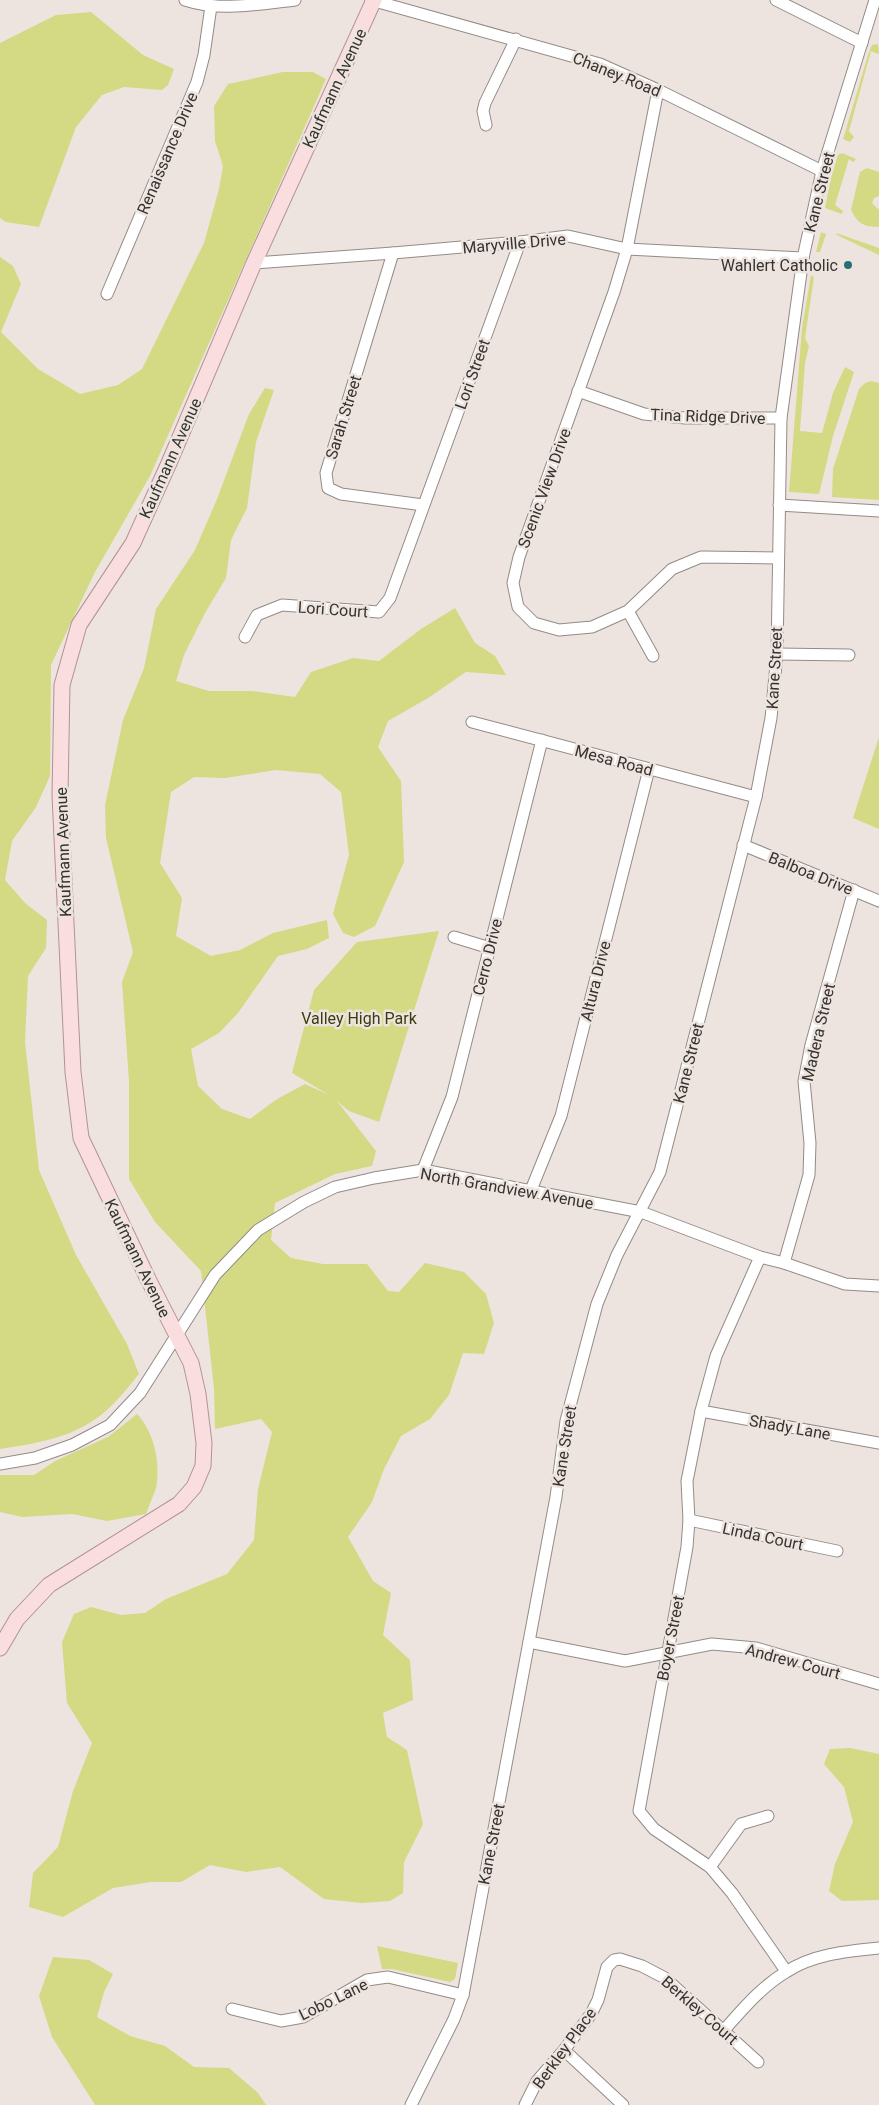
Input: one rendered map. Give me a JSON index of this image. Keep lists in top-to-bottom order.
{
  "streets": {
    "main road": ["Kaufmann Avenue"],
    "street": [
      "Chaney Road",
      "Renaissance Drive",
      "Kane Street",
      "Maryville Drive",
      "Lori Street",
      "Tina Ridge Drive",
      "Sarah Street",
      "Scenic View Drive",
      "Lori Court",
      "Mesa Road",
      "Balboa Drive",
      "Cerro Drive",
      "Altura Drive",
      "Madera Street",
      "North Grandview Avenue",
      "Shady Lane",
      "Linda Court",
      "Boyer Street",
      "Andrew Court",
      "Lobo Lane",
      "Berkley Court",
      "Berkley Place"
    ]
  },
  "crossings": [
    ["Chaney Road", "Kaufmann Avenue"],
    ["Chaney Road", "Kane Street"],
    ["Chaney Road", "Scenic View Drive"],
    ["Kaufmann Avenue", "Maryville Drive"],
    ["Kaufmann Avenue", "North Grandview Avenue"],
    ["Kane Street", "Maryville Drive"],
    ["Kane Street", "Tina Ridge Drive"],
    ["Kane Street", "Scenic View Drive"],
    ["Kane Street", "Mesa Road"],
    ["Kane Street", "Balboa Drive"],
    ["Kane Street", "North Grandview Avenue"],
    ["Kane Street", "Andrew Court"],
    ["Kane Street", "Lobo Lane"],
    ["Maryville Drive", "Lori Street"],
    ["Maryville Drive", "Sarah Street"],
    ["Maryville Drive", "Scenic View Drive"],
    ["Lori Street", "Sarah Street"],
    ["Lori Street", "Lori Court"],
    ["Tina Ridge Drive", "Scenic View Drive"],
    ["Sarah Street", "Lori Court"],
    ["Mesa Road", "Cerro Drive"],
    ["Mesa Road", "Altura Drive"],
    ["Balboa Drive", "Madera Street"],
    ["Cerro Drive", "North Grandview Avenue"],
    ["Altura Drive", "North Grandview Avenue"],
    ["Madera Street", "North Grandview Avenue"],
    ["North Grandview Avenue", "Boyer Street"],
    ["Shady Lane", "Boyer Street"],
    ["Linda Court", "Boyer Street"],
    ["Boyer Street", "Andrew Court"],
    ["Berkley Court", "Berkley Place"]
  ],
  "parks": ["Valley High Park"],
  "places": ["Wahlert Catholic"]
}
